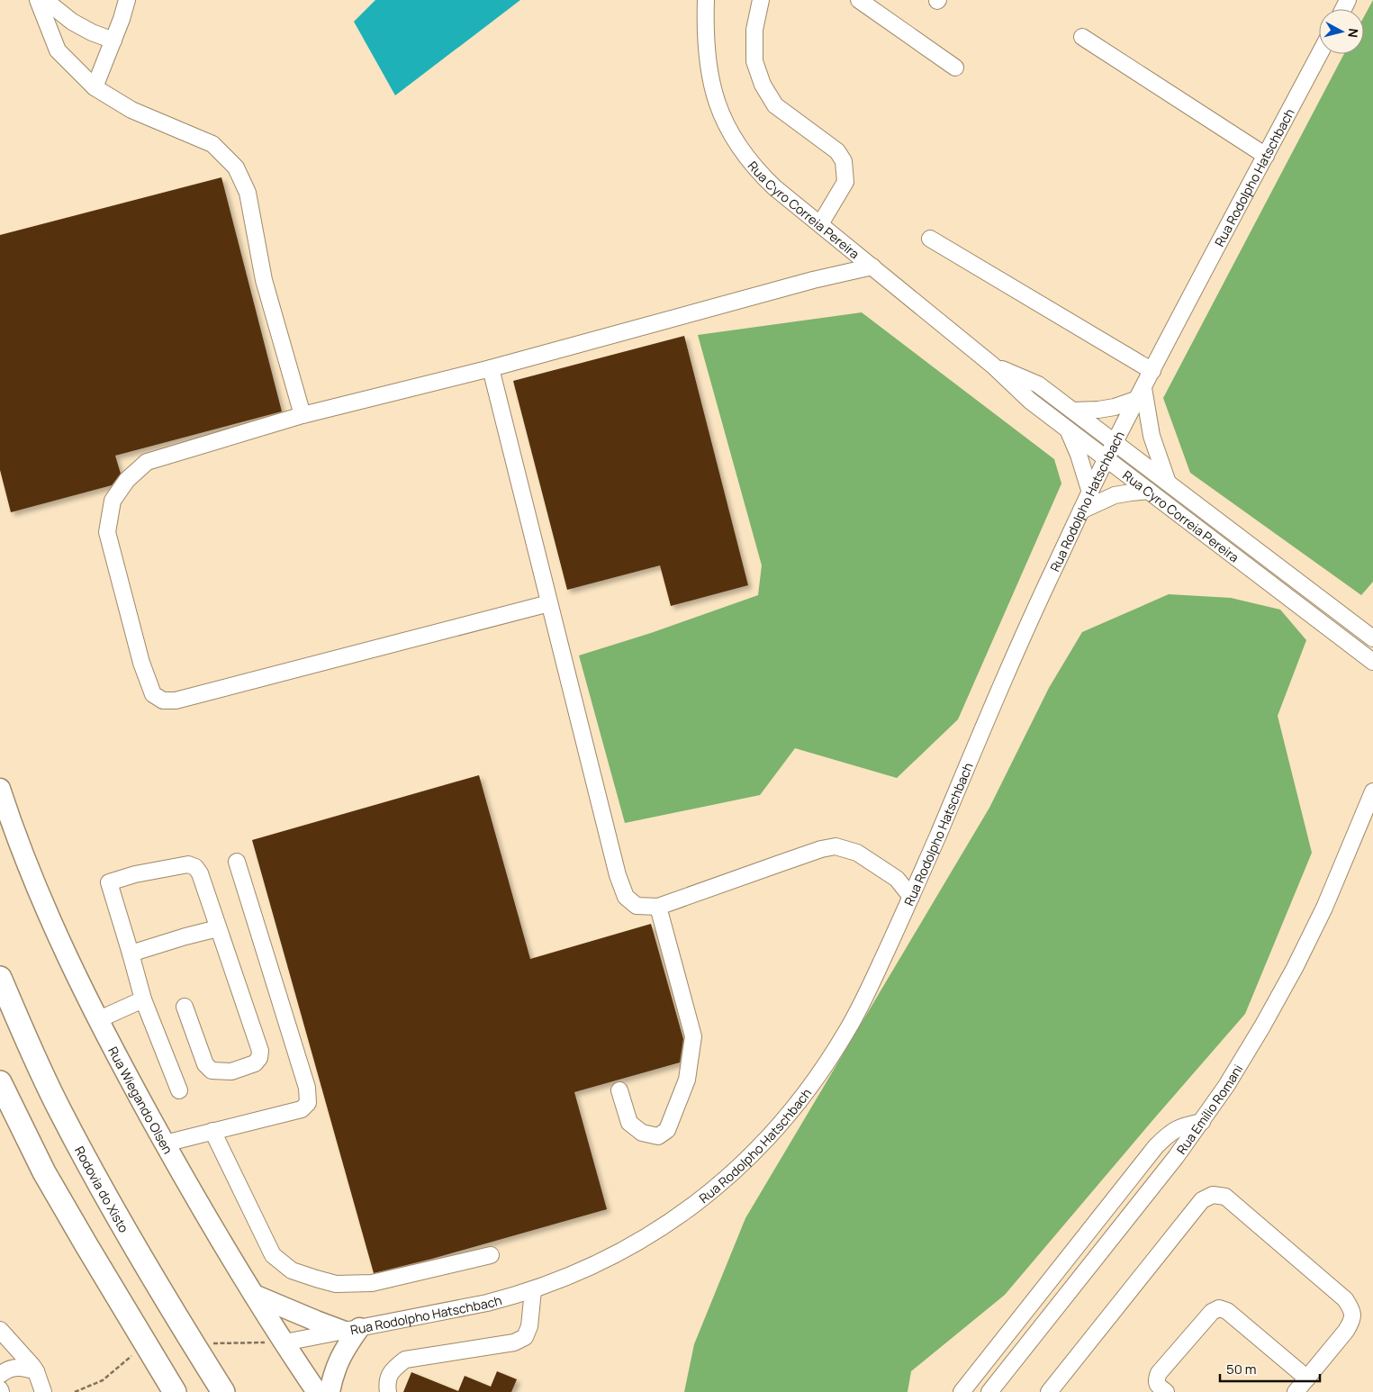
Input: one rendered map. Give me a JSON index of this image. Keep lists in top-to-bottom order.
{
  "streets": {
    "highway": ["Rodovia do Xisto"],
    "main road": ["Rua Wiegando Olsen"],
    "street": ["Rua Rodolpho Hatschbach", "Rua Cyro Correia Pereira", "Rua Emílio Romani"]
  },
  "crossings": [
    ["Rua Rodolpho Hatschbach", "Rua Cyro Correia Pereira"],
    ["Rua Rodolpho Hatschbach", "Rua Wiegando Olsen"]
  ],
  "scale_bar": "50 m",
  "north": "right"
}
